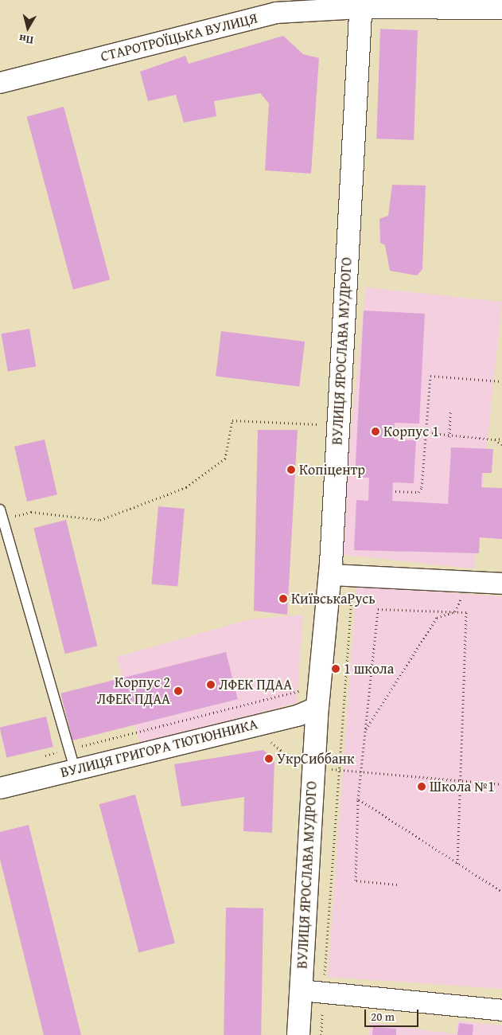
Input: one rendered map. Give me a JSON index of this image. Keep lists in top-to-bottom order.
{
  "streets": {
    "main road": ["ВУЛИЦЯ ЯРОСЛАВА МУДРОГО"],
    "street": ["СТАРОТРОЇЦЬКА ВУЛИЦЯ", "ВУЛИЦЯ ГРИГОРА ТЮТЮННИКА"]
  },
  "crossings": [
    ["СТАРОТРОЇЦЬКА ВУЛИЦЯ", "ВУЛИЦЯ ЯРОСЛАВА МУДРОГО"],
    ["ВУЛИЦЯ ЯРОСЛАВА МУДРОГО", "ВУЛИЦЯ ГРИГОРА ТЮТЮННИКА"]
  ],
  "places": [
    "Корпус 1",
    "Копіцентр",
    "КиївськаРусь",
    "1 школа",
    "ЛФЕК ПДАА",
    "Корпус 2 ЛФЕК ПДАА",
    "УкрСиббанк",
    "Школа №1"
  ],
  "scale_bar": "20 m",
  "north": "bottom"
}
